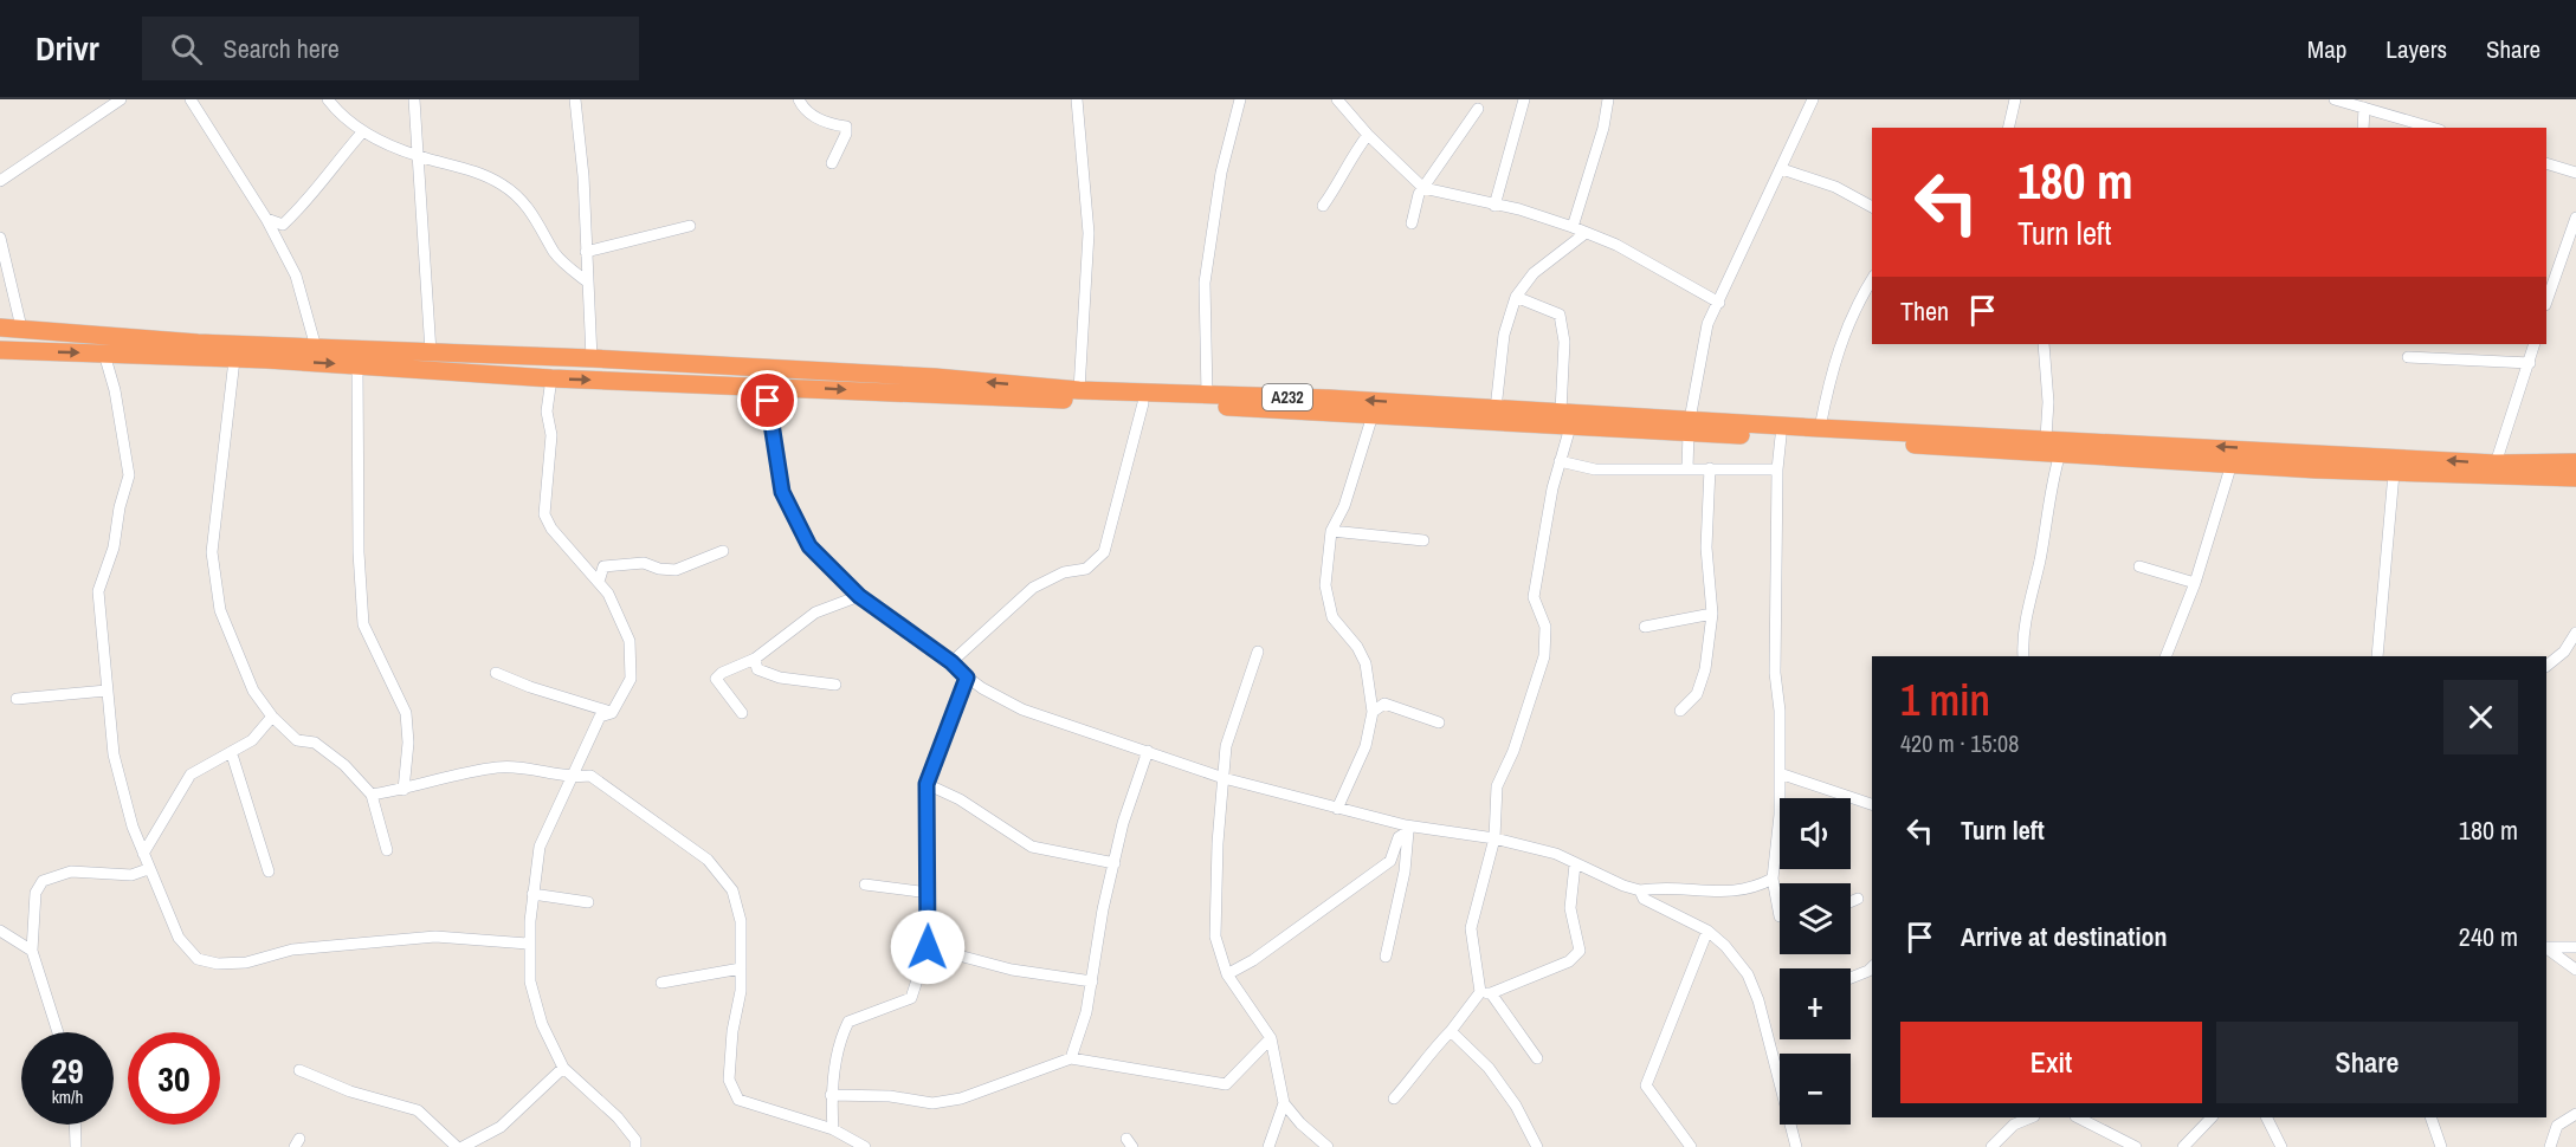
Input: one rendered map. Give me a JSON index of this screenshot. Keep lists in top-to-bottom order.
{
  "streets": {
    "highway": ["A232"]
  },
  "page": {
    "header": "Drivr",
    "search": "Search here",
    "nav": ["Map", "Layers", "Share"],
    "turn": ["180 m", "Turn left"],
    "then": "Then",
    "heading": ["1 min", "420 m · 15:08"],
    "list": [
      {
        "name": "Turn left",
        "value": "180 m"
      },
      {
        "name": "Arrive at destination",
        "value": "240 m"
      }
    ],
    "map_buttons": ["+", "−"],
    "buttons": ["Exit", "Share"],
    "speed": "29 km/h",
    "limit": "30"
  }
}
